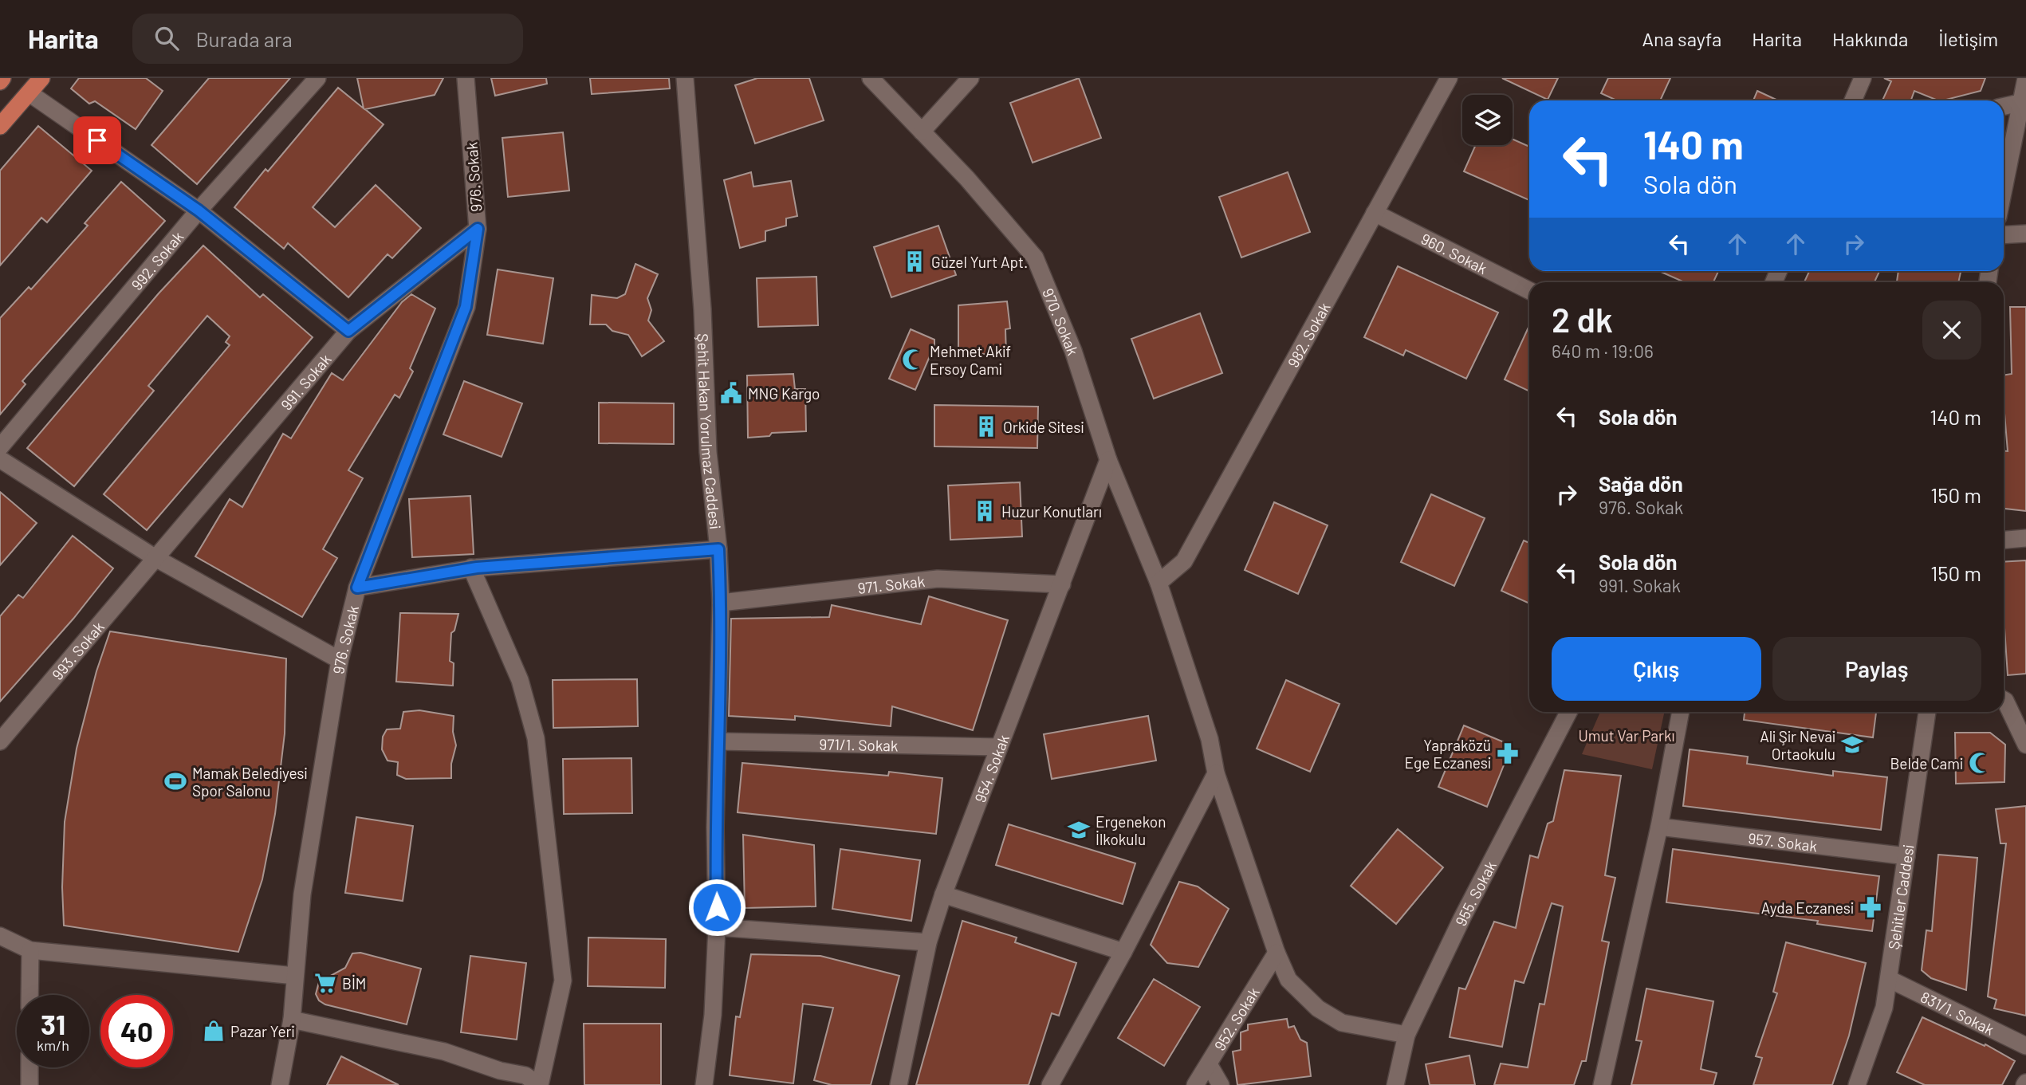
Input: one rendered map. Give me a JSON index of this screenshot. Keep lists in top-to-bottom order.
{
  "streets": {
    "street": [
      "976. Sokak",
      "960. Sokak",
      "992. Sokak",
      "970. Sokak",
      "982. Sokak",
      "991. Sokak",
      "Şehit Hakan Yorulmaz Caddesi",
      "971. Sokak",
      "993. Sokak",
      "971/1. Sokak",
      "954. Sokak",
      "957. Sokak",
      "955. Sokak",
      "Şehitler Caddesi",
      "831/1. Sokak",
      "952. Sokak"
    ]
  },
  "crossings": [
    ["976. Sokak", "991. Sokak"],
    ["960. Sokak", "982. Sokak"],
    ["970. Sokak", "982. Sokak"],
    ["970. Sokak", "954. Sokak"],
    ["970. Sokak", "955. Sokak"],
    ["970. Sokak", "952. Sokak"],
    ["991. Sokak", "993. Sokak"],
    ["Şehit Hakan Yorulmaz Caddesi", "971. Sokak"],
    ["Şehit Hakan Yorulmaz Caddesi", "971/1. Sokak"],
    ["971. Sokak", "954. Sokak"],
    ["971/1. Sokak", "954. Sokak"],
    ["957. Sokak", "Şehitler Caddesi"],
    ["Şehitler Caddesi", "831/1. Sokak"]
  ],
  "parks": ["Umut Var Parkı"],
  "places": {
    "building": ["Güzel Yurt Apt.", "Orkide Sitesi", "Huzur Konutları"],
    "mosque": ["Mehmet Akif Ersoy Cami", "Belde Cami"],
    "public building": ["MNG Kargo"],
    "school or university": ["Ali Şir Nevai Ortaokulu", "Ergenekon İlkokulu"],
    "pharmacy": ["Yapraközü Ege Eczanesi", "Ayda Eczanesi"],
    "sports": ["Mamak Belediyesi Spor Salonu"],
    "supermarket": ["BİM"],
    "shop": ["Pazar Yeri"]
  },
  "page": {
    "header": "Harita",
    "search": "Burada ara",
    "nav": [
      "Ana sayfa",
      "Harita",
      "Hakkında",
      "İletişim"
    ],
    "turn": ["140 m", "Sola dön"],
    "heading": ["2 dk", "640 m · 19:06"],
    "list": [
      {
        "name": "Sola dön",
        "value": "140 m"
      },
      {
        "name": "Sağa dön",
        "note": "976. Sokak",
        "value": "150 m"
      },
      {
        "name": "Sola dön",
        "note": "991. Sokak",
        "value": "150 m"
      }
    ],
    "buttons": ["Çıkış", "Paylaş"],
    "speed": "31 km/h",
    "limit": "40"
  }
}
